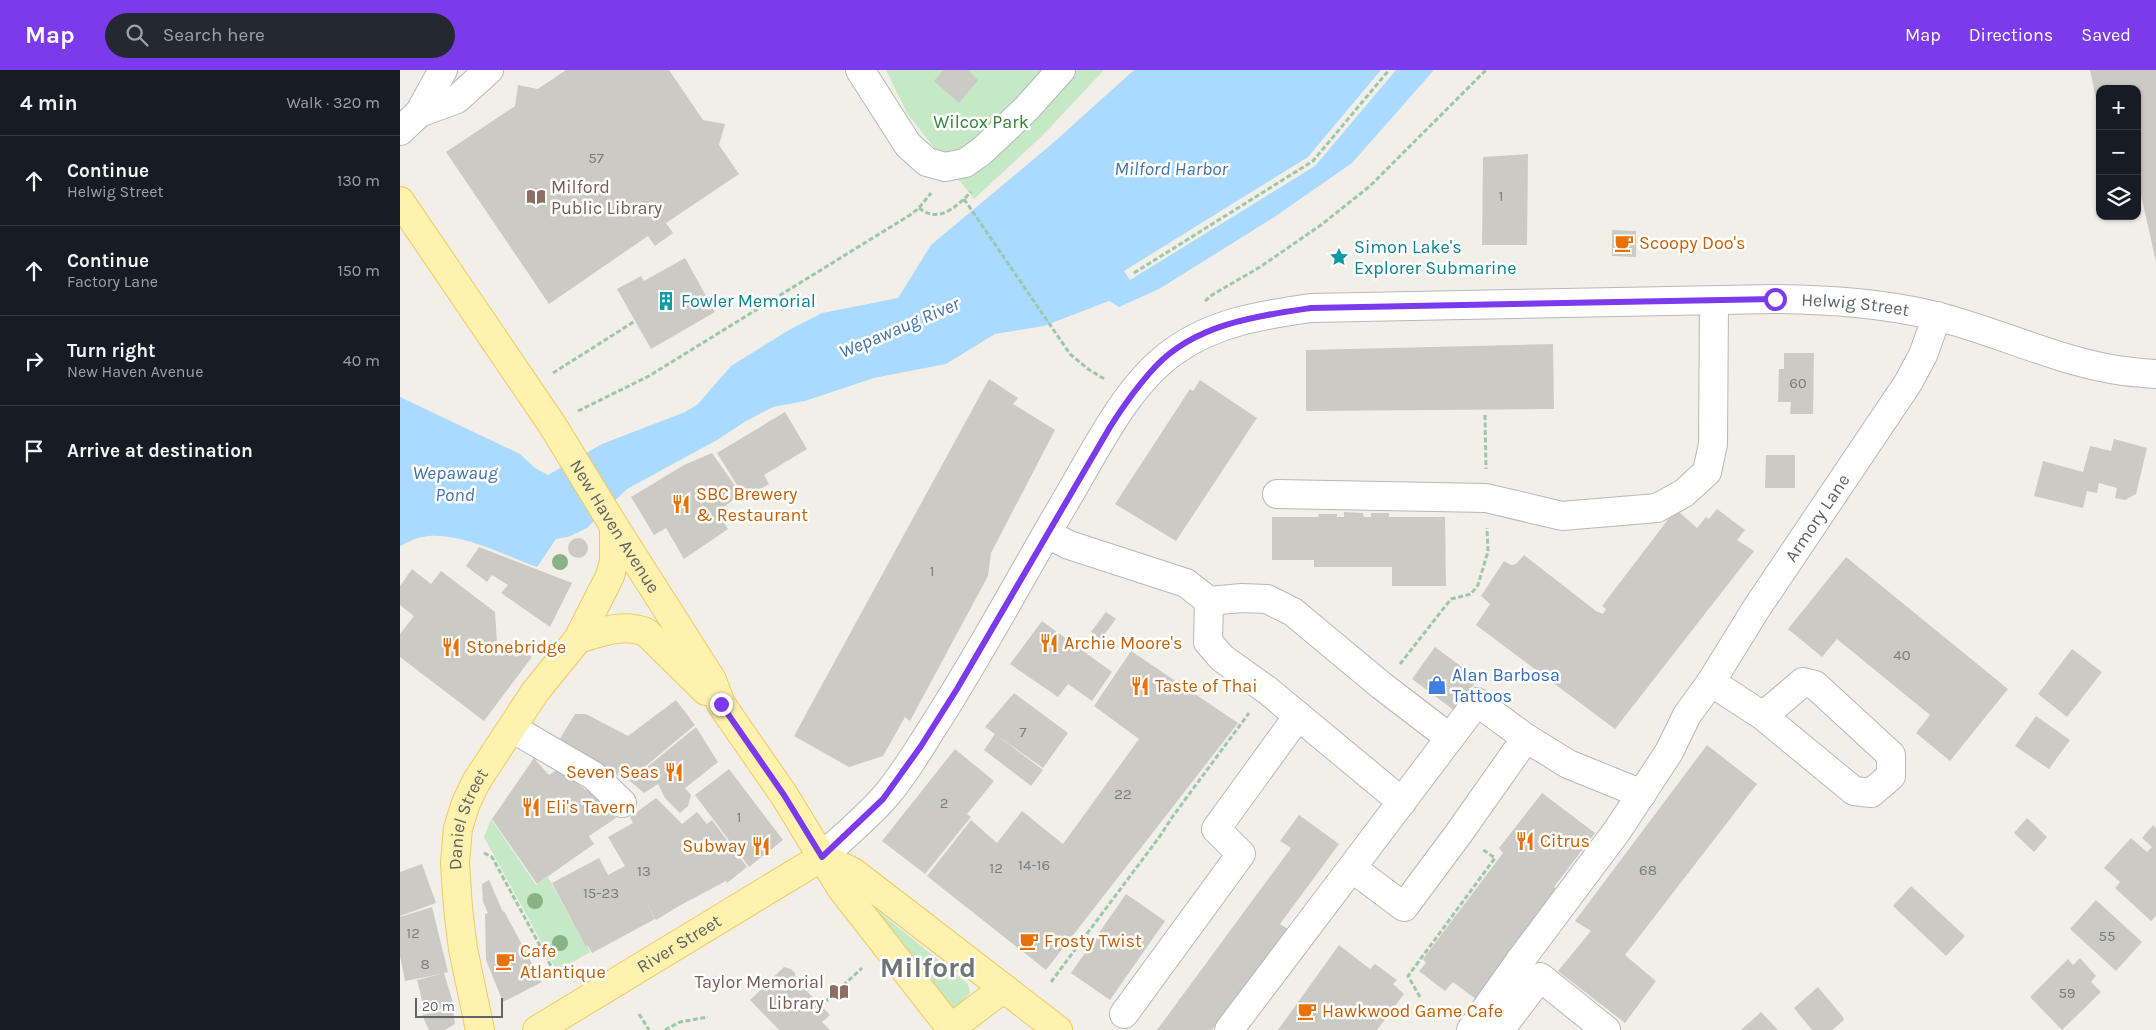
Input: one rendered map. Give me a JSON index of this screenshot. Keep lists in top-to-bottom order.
{
  "streets": {
    "main road": ["New Haven Avenue", "Daniel Street", "River Street"],
    "street": ["Helwig Street", "Armory Lane"]
  },
  "crossings": [
    ["Helwig Street", "Armory Lane"],
    ["Helwig Street", "New Haven Avenue"],
    ["Helwig Street", "River Street"],
    ["New Haven Avenue", "Daniel Street"],
    ["New Haven Avenue", "River Street"]
  ],
  "districts": ["Milford"],
  "water": ["Milford Harbor", "Wepawaug River", "Wepawaug Pond"],
  "parks": ["Wilcox Park"],
  "places": {
    "library": ["Milford Public Library", "Taylor Memorial Library"],
    "cafe": [
      "Scoopy Doo's",
      "Frosty Twist",
      "Cafe Atlantique",
      "Hawkwood Game Cafe"
    ],
    "place": ["Simon Lake's Explorer Submarine"],
    "building": ["Fowler Memorial"],
    "restaurant": [
      "SBC Brewery & Restaurant",
      "Archie Moore's",
      "Stonebridge",
      "Taste of Thai",
      "Seven Seas",
      "Eli's Tavern",
      "Citrus",
      "Subway"
    ],
    "shop": ["Alan Barbosa Tattoos"]
  },
  "house_numbers": [
    "57",
    "1",
    "60",
    "1",
    "40",
    "7",
    "22",
    "2",
    "1",
    "14-16",
    "12",
    "68",
    "13",
    "15-23",
    "12",
    "55",
    "8",
    "59"
  ],
  "scale_bar": "20 m",
  "page": {
    "header": "Map",
    "search": "Search here",
    "nav": ["Map", "Directions", "Saved"],
    "heading": ["4 min", "Walk · 320 m"],
    "map_buttons": ["+", "−"],
    "list": [
      ["Continue", "Helwig Street", "130 m"],
      ["Continue", "Factory Lane", "150 m"],
      ["Turn right", "New Haven Avenue", "40 m"],
      "Arrive at destination"
    ],
    "scale": "20 m"
  }
}
